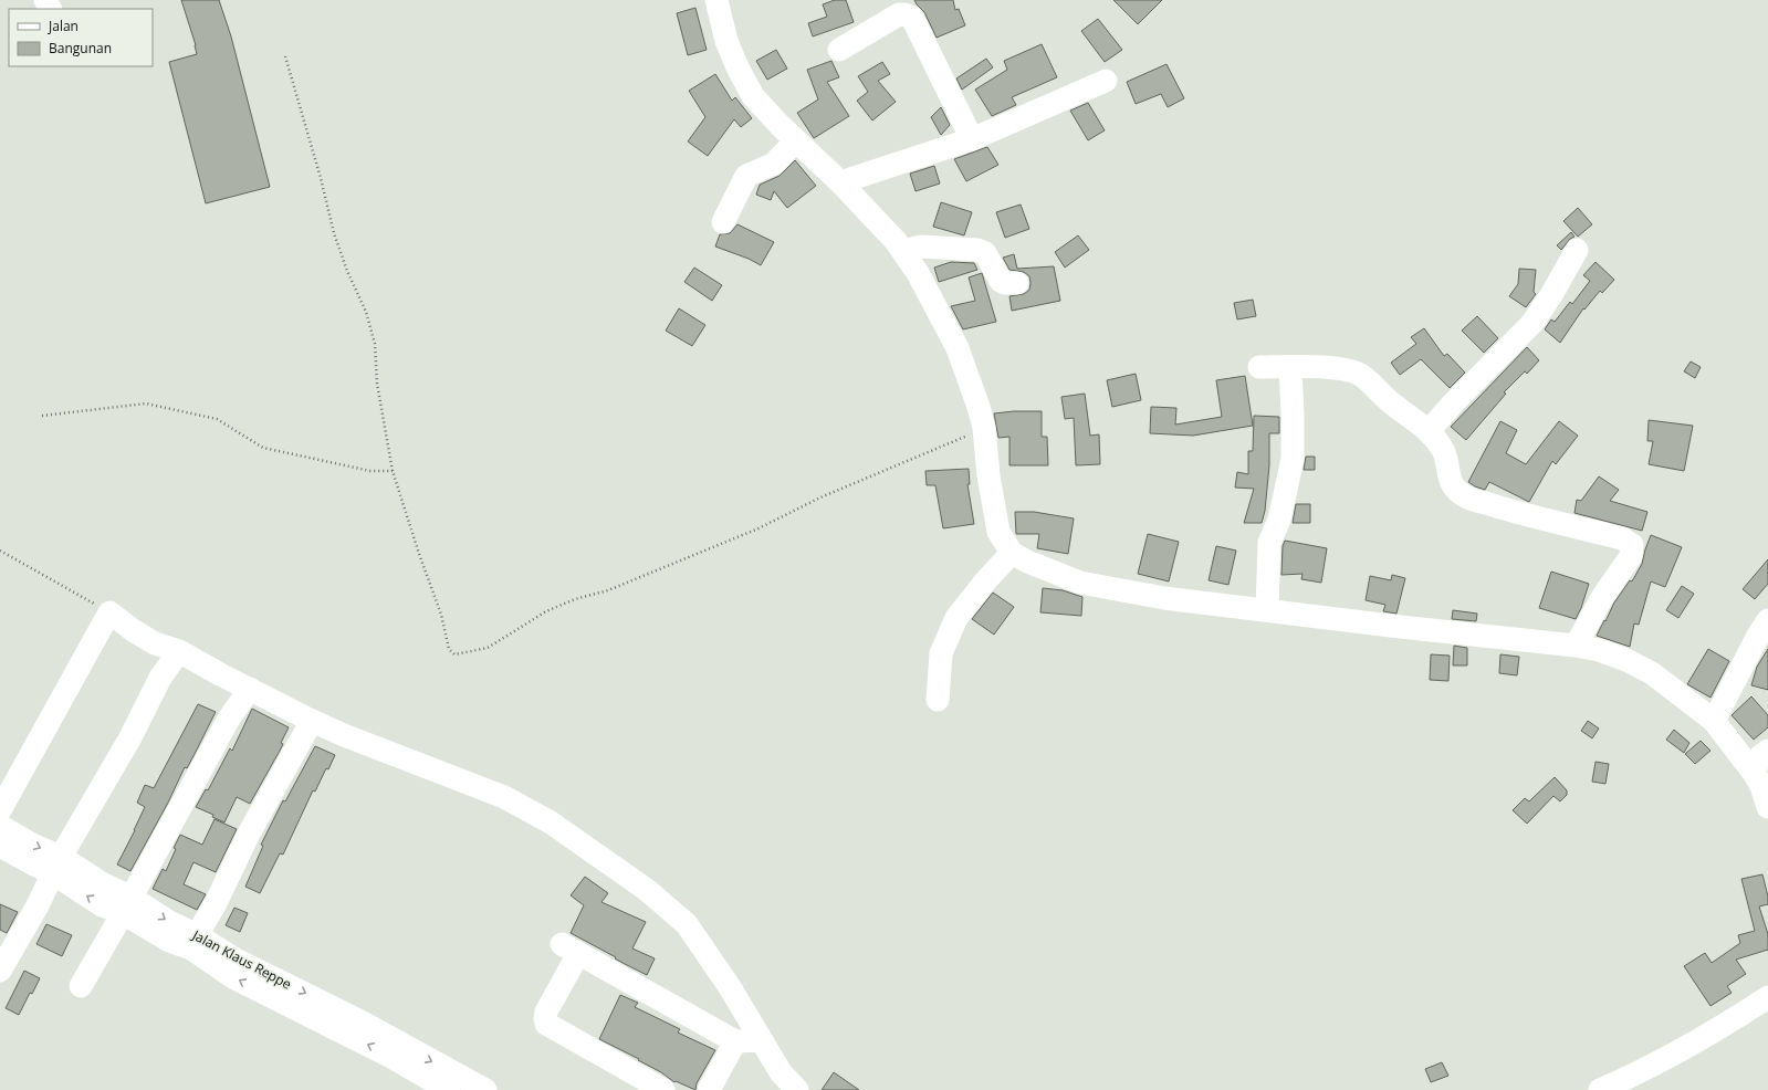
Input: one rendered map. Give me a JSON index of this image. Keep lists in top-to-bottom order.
{
  "streets": {
    "street": ["Jalan Klaus Reppe"]
  },
  "legend": ["Jalan", "Bangunan"]
}
